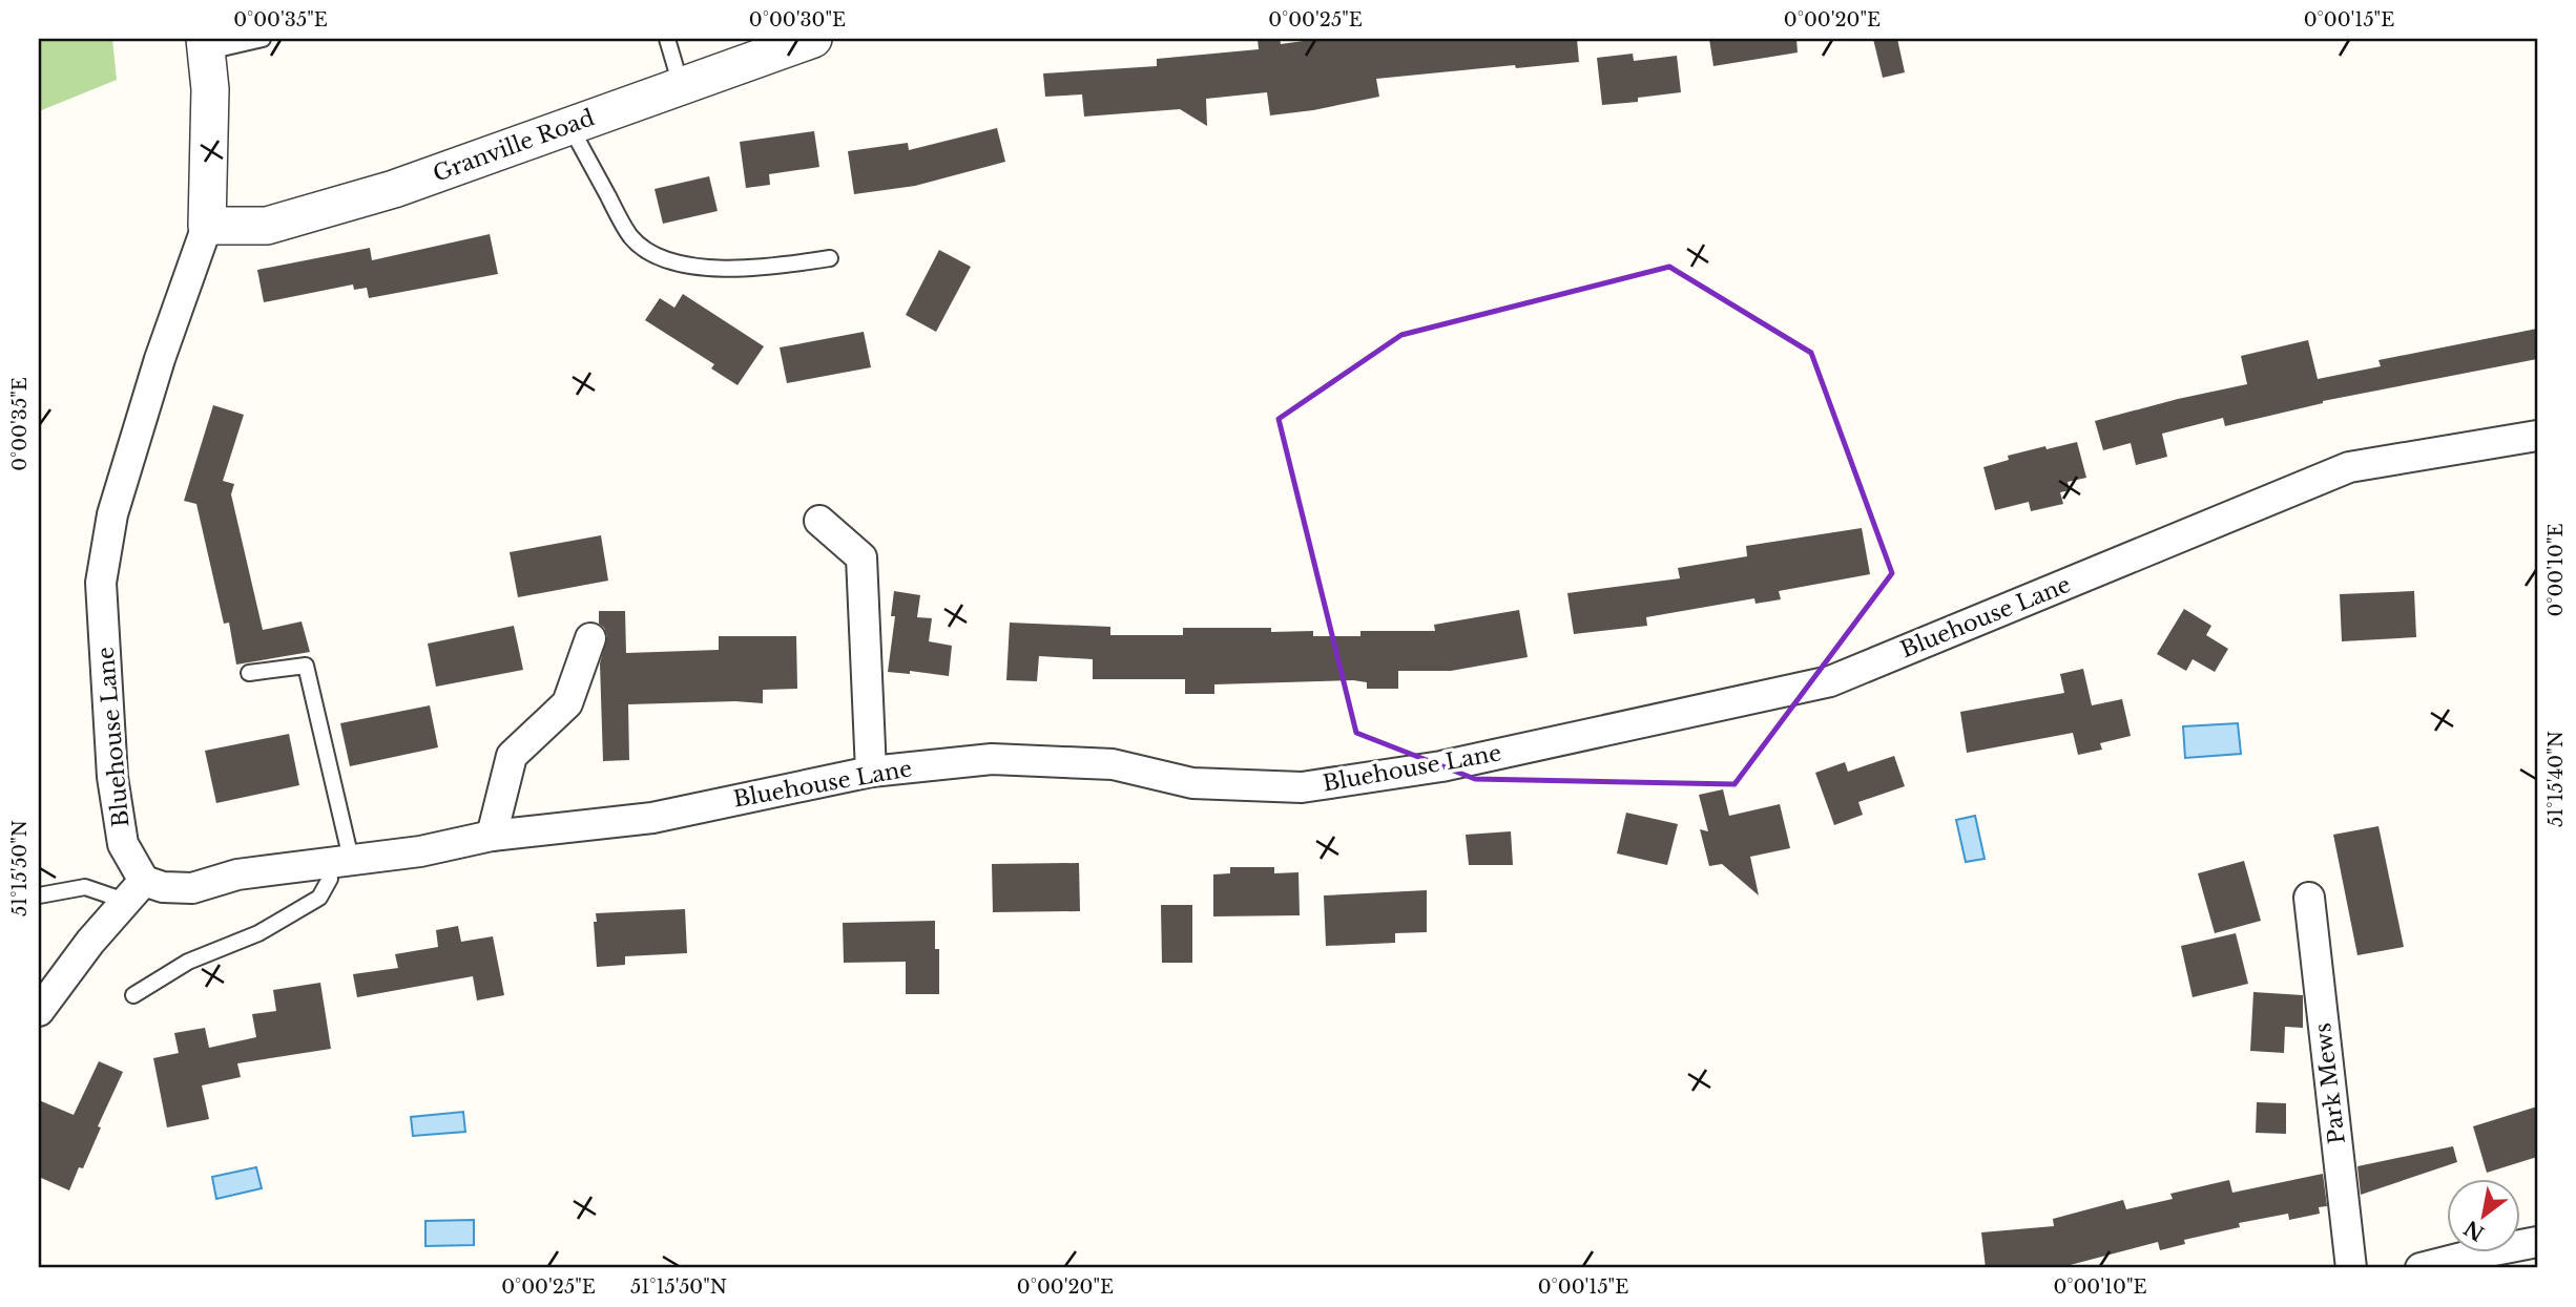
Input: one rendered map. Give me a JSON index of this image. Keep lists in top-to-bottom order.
{
  "streets": {
    "street": ["Granville Road", "Bluehouse Lane", "Park Mews"]
  },
  "crossings": [
    ["Granville Road", "Bluehouse Lane"]
  ],
  "north": "bottom left",
  "coordinates": [
    "0°00'35\"E",
    "0°00'30\"E",
    "0°00'25\"E",
    "0°00'20\"E",
    "0°00'15\"E",
    "0°00'10\"E",
    "51°15'40\"N",
    "51°15'50\"N"
  ]
}
